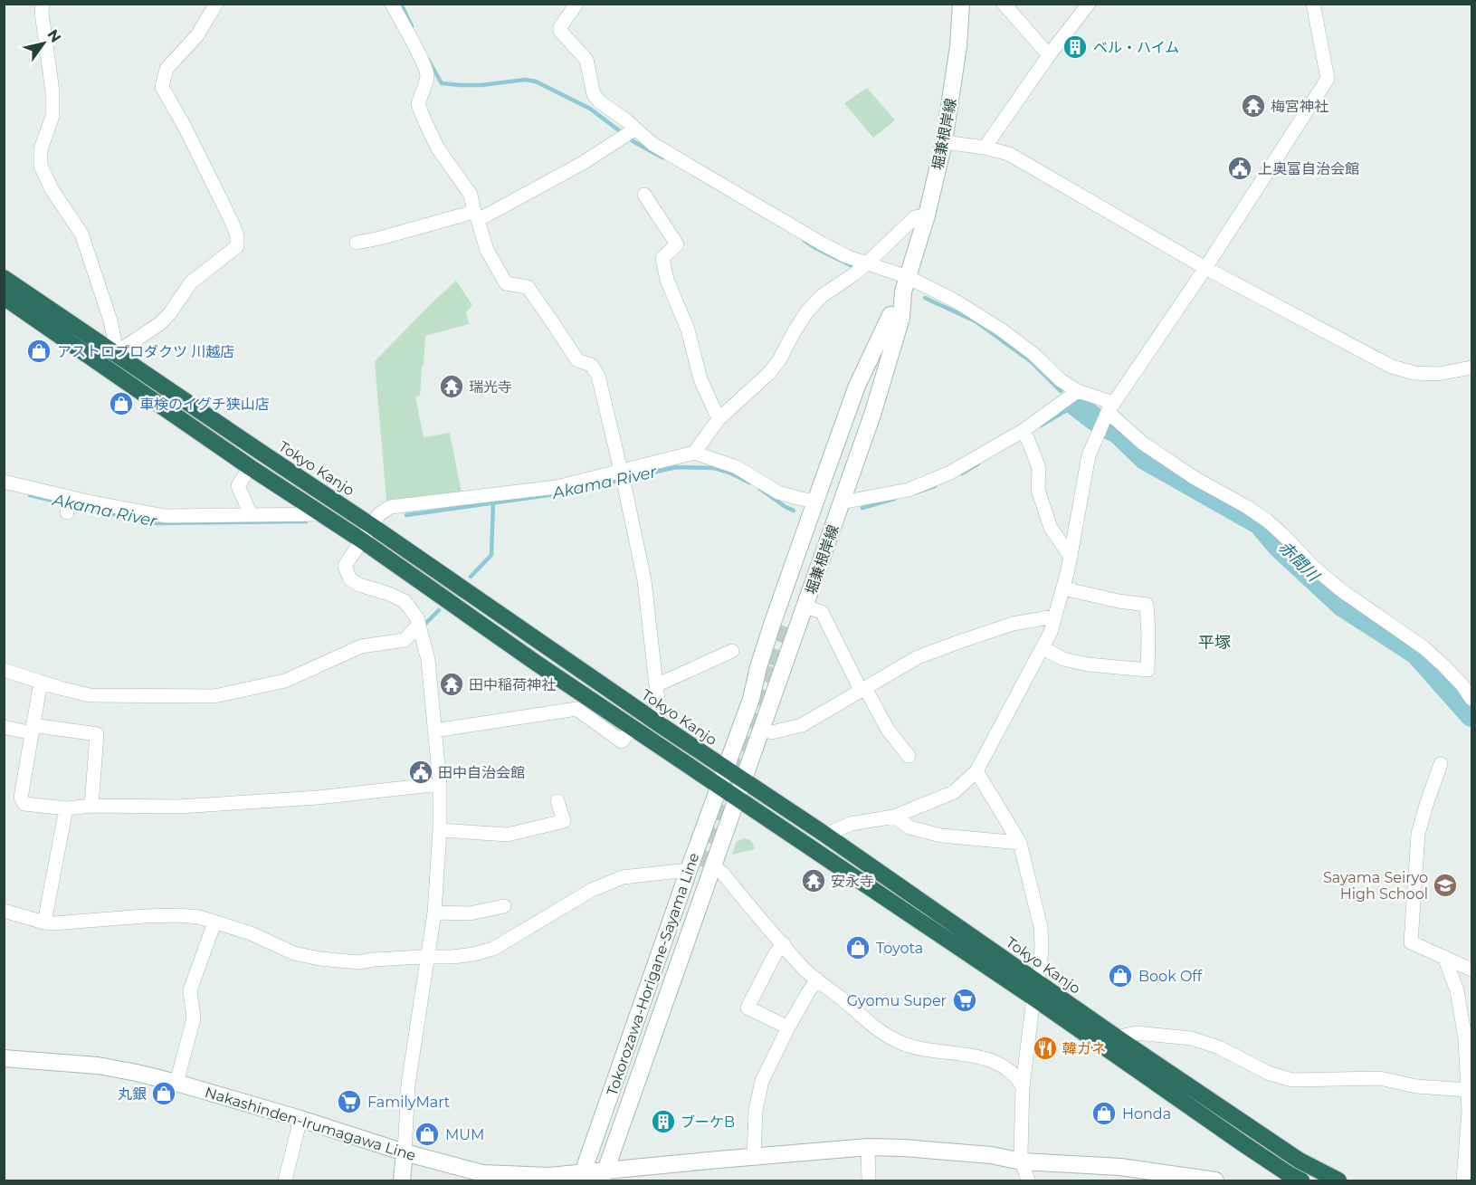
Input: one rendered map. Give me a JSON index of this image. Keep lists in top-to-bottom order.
{
  "streets": {
    "highway": ["Tokyo Kanjo"],
    "main road": ["堀兼根岸線", "Tokorozawa-Horigane-Sayama Line", "Nakashinden-Irumagawa Line"]
  },
  "crossings": [
    ["堀兼根岸線", "Tokyo Kanjo"],
    ["堀兼根岸線", "Tokorozawa-Horigane-Sayama Line"],
    ["Tokyo Kanjo", "Tokorozawa-Horigane-Sayama Line"],
    ["Tokorozawa-Horigane-Sayama Line", "Nakashinden-Irumagawa Line"]
  ],
  "districts": ["平塚"],
  "water": ["Akama River", "赤間川"],
  "places": {
    "building": ["ベル・ハイム", "ブーケB"],
    "temple": [
      "梅宮神社",
      "瑞光寺",
      "田中稲荷神社",
      "安永寺"
    ],
    "public building": ["上奥富自治会館", "田中自治会館"],
    "shop": [
      "アストロプロダクツ 川越店",
      "車検のイグチ狭山店",
      "Toyota",
      "Book Off",
      "丸銀",
      "Honda",
      "MUM"
    ],
    "school or university": ["Sayama Seiryo High School"],
    "supermarket": ["Gyomu Super", "FamilyMart"],
    "restaurant": ["韓ガネ"]
  },
  "north": "top right"
}
